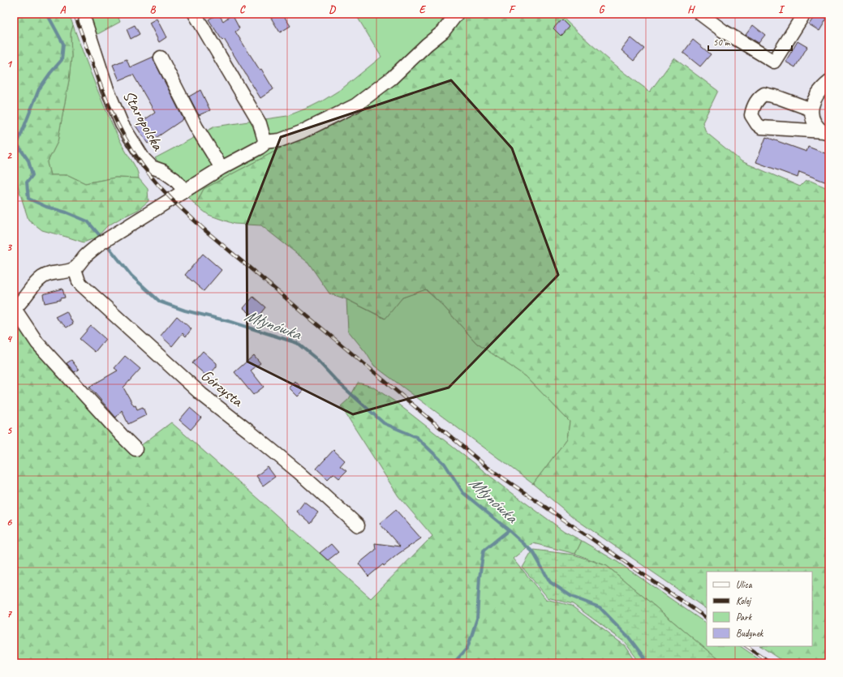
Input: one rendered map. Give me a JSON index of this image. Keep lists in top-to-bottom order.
{
  "streets": {
    "street": ["Staropolska", "Górzysta"]
  },
  "water": ["Młynówka"],
  "legend": [
    "Ulica",
    "Kolej",
    "Park",
    "Budynek"
  ],
  "scale_bar": "50 m",
  "grid": {
    "columns": [
      "A",
      "B",
      "C",
      "D",
      "E",
      "F",
      "G",
      "H",
      "I"
    ],
    "rows": [
      "1",
      "2",
      "3",
      "4",
      "5",
      "6",
      "7"
    ]
  }
}
